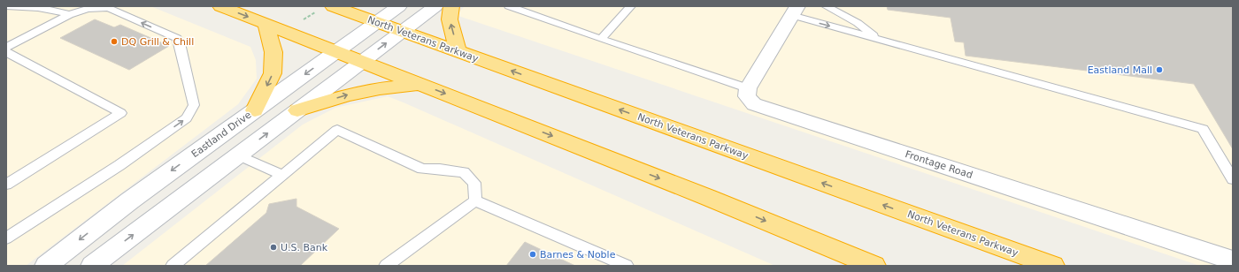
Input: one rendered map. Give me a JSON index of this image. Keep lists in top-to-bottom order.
{
  "streets": {
    "highway": ["North Veterans Parkway"],
    "main road": ["Eastland Drive", "Frontage Road"]
  },
  "crossings": [
    ["North Veterans Parkway", "Eastland Drive"]
  ],
  "places": [
    "DQ Grill & Chill",
    "Eastland Mall",
    "U.S. Bank",
    "Barnes & Noble"
  ]
}
